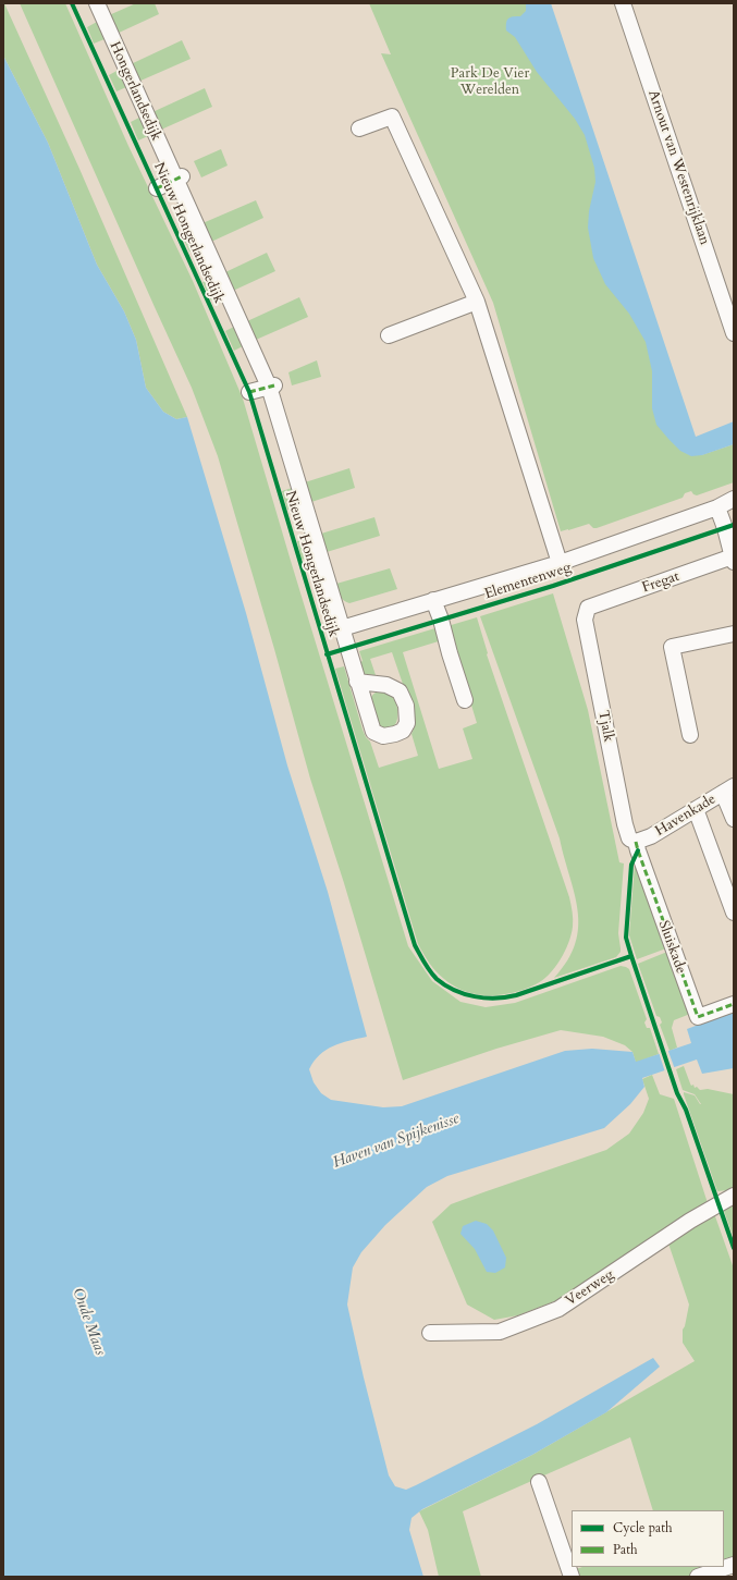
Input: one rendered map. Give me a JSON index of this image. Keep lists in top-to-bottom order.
{
  "streets": {
    "street": [
      "Hongerlandsedijk",
      "Arnout van Westenrijklaan",
      "Elementenweg",
      "Fregat",
      "Tjalk",
      "Havenkade",
      "Sluiskade",
      "Veerweg"
    ],
    "cycle path": ["Nieuw Hongerlandsedijk"]
  },
  "crossings": [
    ["Hongerlandsedijk", "Elementenweg"],
    ["Elementenweg", "Fregat"],
    ["Fregat", "Tjalk"],
    ["Tjalk", "Havenkade"],
    ["Tjalk", "Sluiskade"],
    ["Havenkade", "Sluiskade"]
  ],
  "water": ["Haven van Spijkenisse", "Oude Maas"],
  "parks": ["Park De Vier Werelden"],
  "legend": ["Cycle path", "Path"]
}
